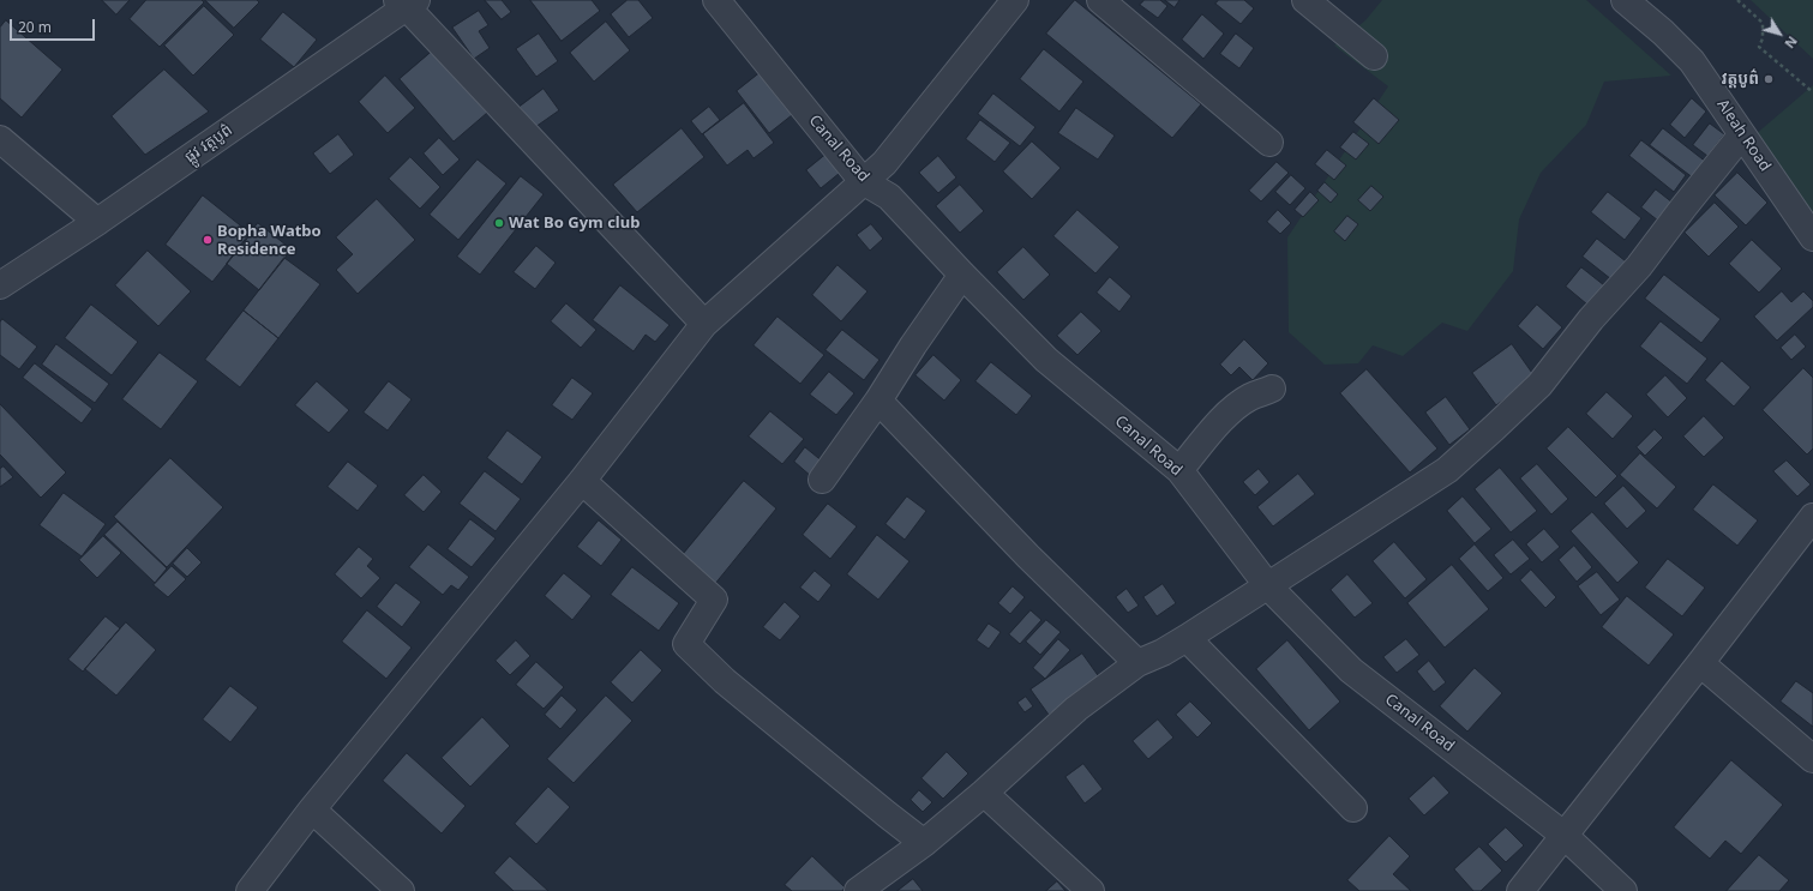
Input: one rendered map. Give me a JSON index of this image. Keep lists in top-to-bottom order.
{
  "streets": {
    "street": ["Aleah Road", "ផ្លូវ វត្តបូព៌", "Canal Road"]
  },
  "places": ["វត្តបូព៌", "Wat Bo Gym club", "Bopha Watbo Residence"],
  "scale_bar": "20 m",
  "north": "bottom right"
}
